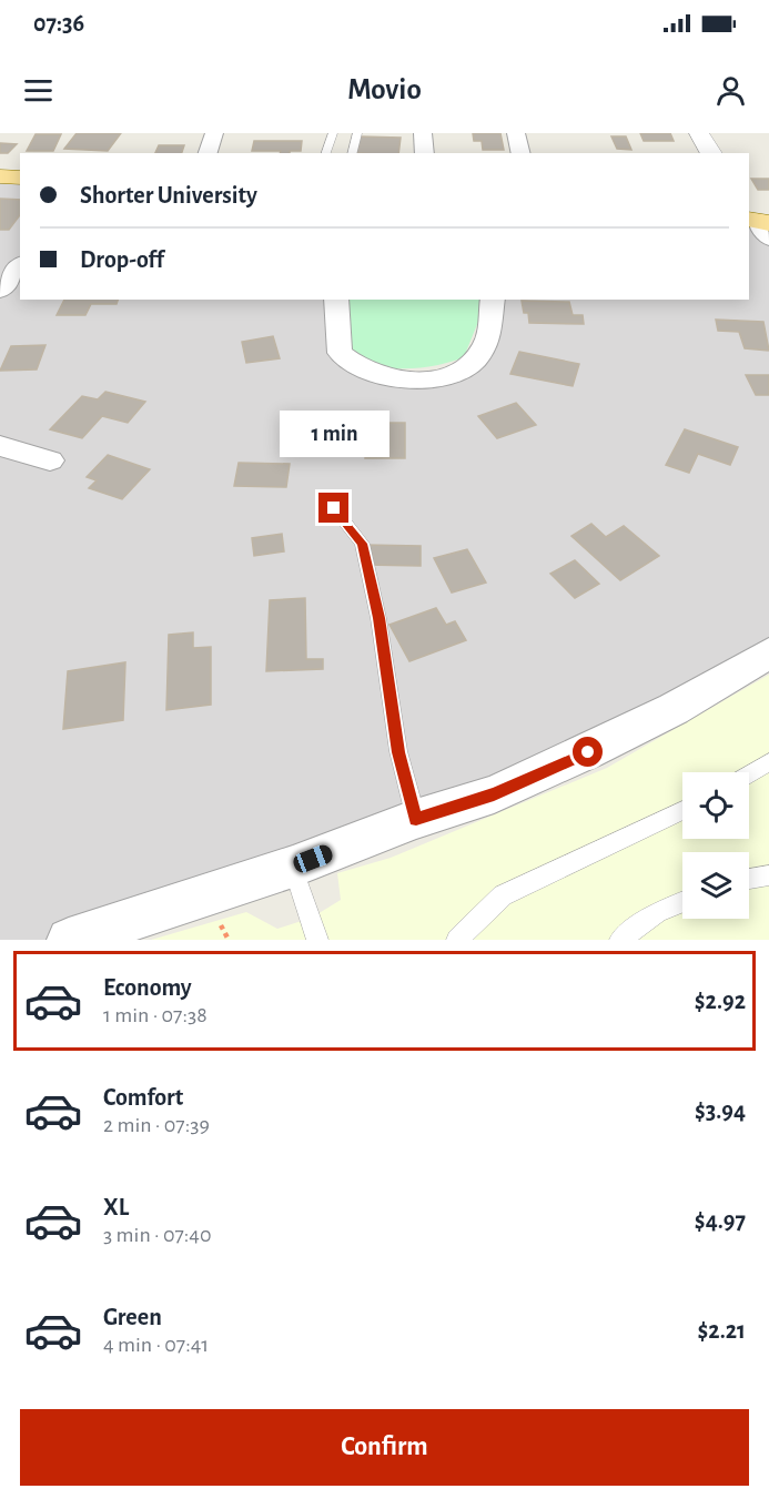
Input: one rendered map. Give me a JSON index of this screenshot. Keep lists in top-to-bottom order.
{
  "page": {
    "status": "07:36",
    "header": "Movio",
    "banner": ["Shorter University", "Drop-off"],
    "bubble": "1 min",
    "list": [
      {
        "name": "Economy",
        "note": "1 min · 07:38",
        "value": "$2.92"
      },
      {
        "name": "Comfort",
        "note": "2 min · 07:39",
        "value": "$3.94"
      },
      {
        "name": "XL",
        "note": "3 min · 07:40",
        "value": "$4.97"
      },
      {
        "name": "Green",
        "note": "4 min · 07:41",
        "value": "$2.21"
      }
    ],
    "buttons": "Confirm"
  }
}
